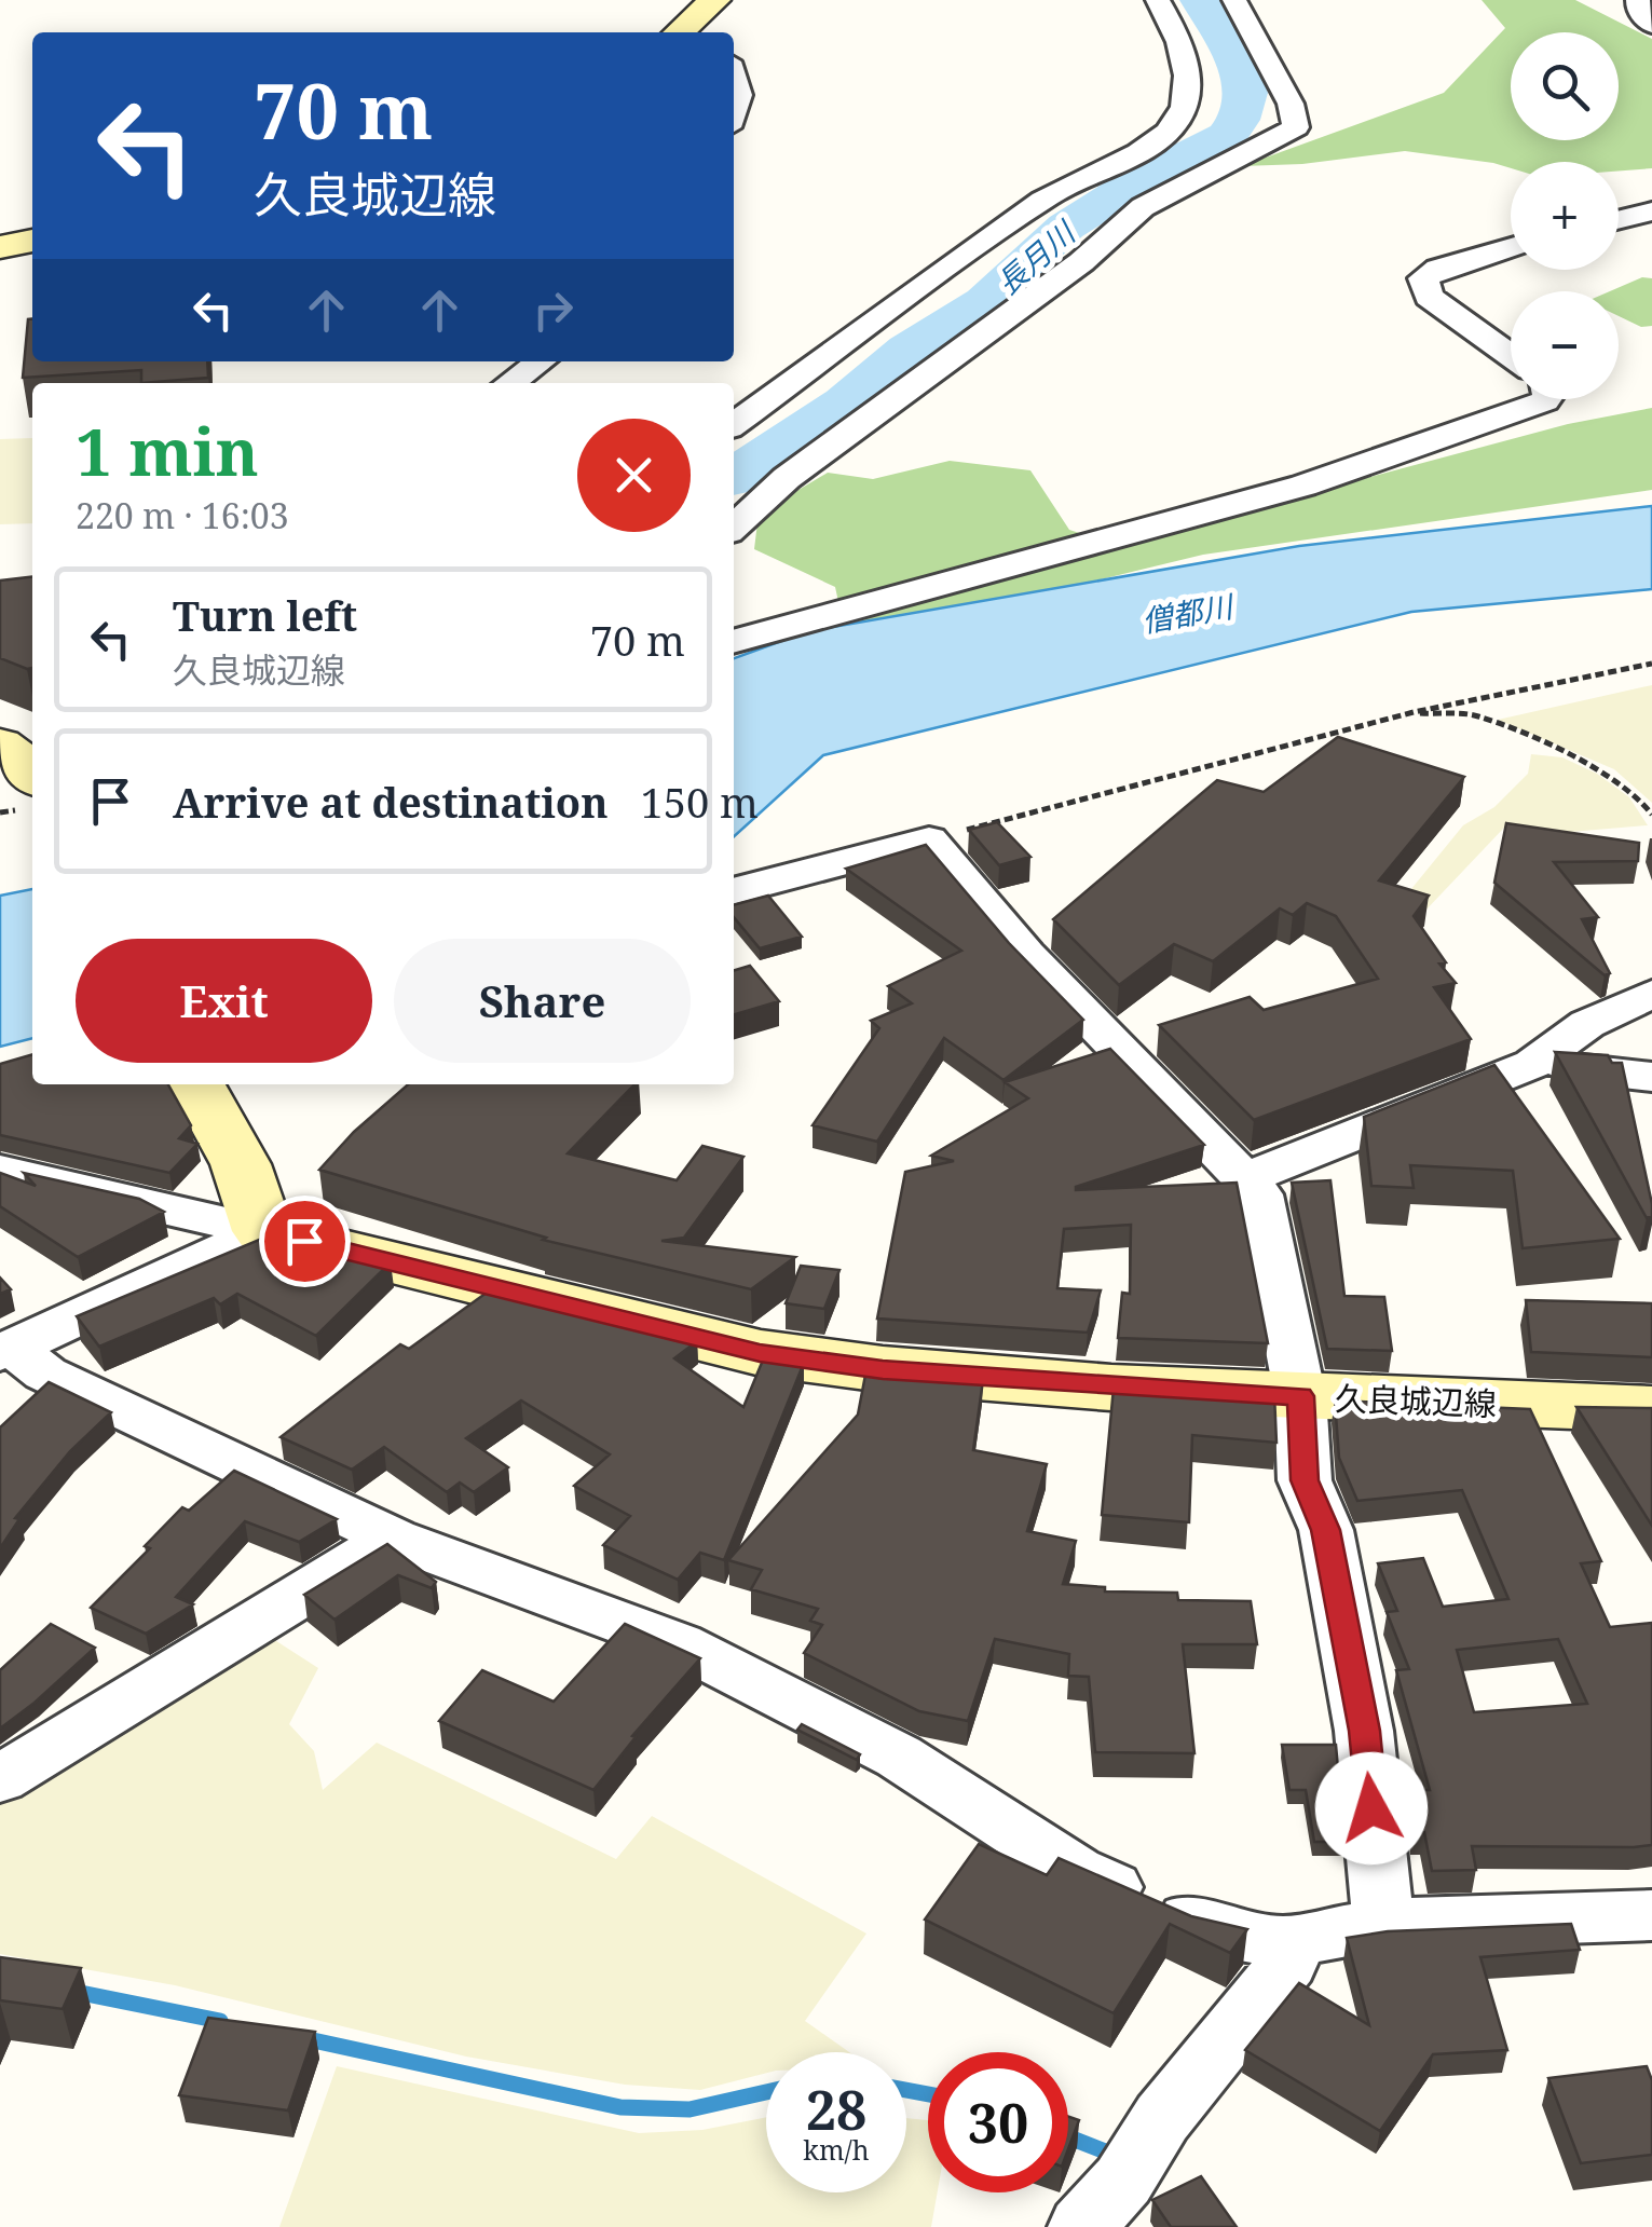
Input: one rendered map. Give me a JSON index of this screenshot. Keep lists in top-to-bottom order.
{
  "streets": {
    "main road": ["久良城辺線"]
  },
  "water": ["長月川", "僧都川"],
  "page": {
    "map_buttons": ["+", "−"],
    "turn": ["70 m", "久良城辺線"],
    "heading": ["1 min", "220 m · 16:03"],
    "list": [
      {
        "name": "Turn left",
        "note": "久良城辺線",
        "value": "70 m"
      },
      {
        "name": "Arrive at destination",
        "value": "150 m"
      }
    ],
    "buttons": ["Exit", "Share"],
    "speed": "28 km/h",
    "limit": "30"
  }
}
